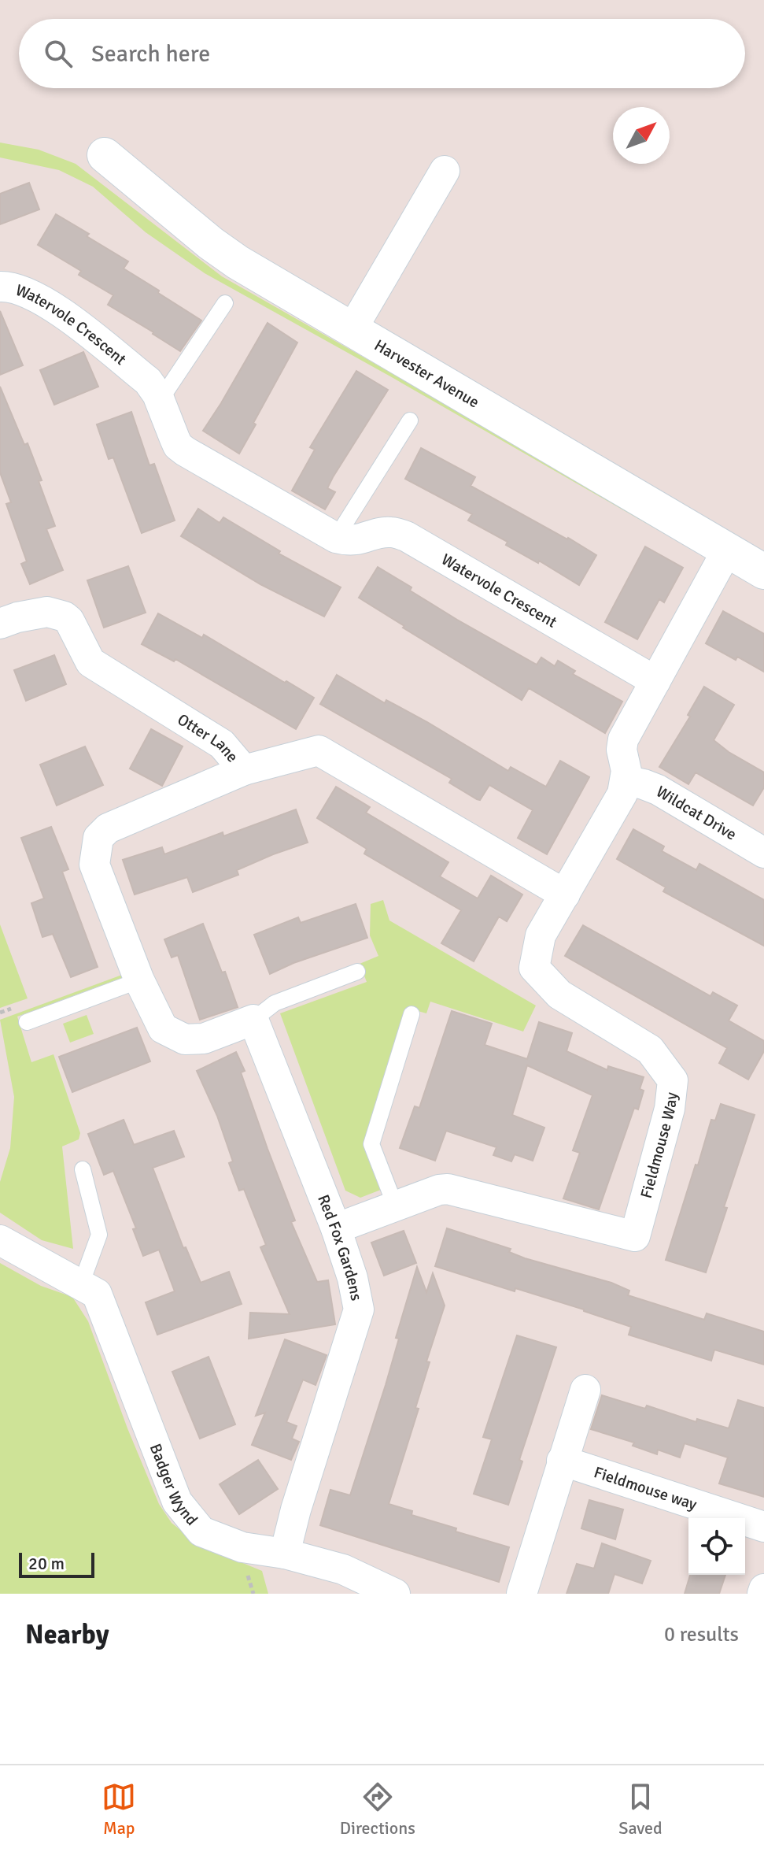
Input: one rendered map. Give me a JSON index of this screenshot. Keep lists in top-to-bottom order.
{
  "streets": {
    "street": [
      "Watervole Crescent",
      "Harvester Avenue",
      "Otter Lane",
      "Wildcat Drive",
      "Fieldmouse Way",
      "Red Fox Gardens",
      "Badger Wynd",
      "Fieldmouse way"
    ]
  },
  "crossings": [
    ["Otter Lane", "Fieldmouse Way"],
    ["Wildcat Drive", "Fieldmouse Way"],
    ["Fieldmouse Way", "Red Fox Gardens"],
    ["Red Fox Gardens", "Badger Wynd"]
  ],
  "scale_bar": "20 m",
  "north": "top right",
  "page": {
    "search": "Search here",
    "scale": "20 m",
    "heading": ["Nearby", "0 results"],
    "nav": ["Map", "Directions", "Saved"]
  }
}
